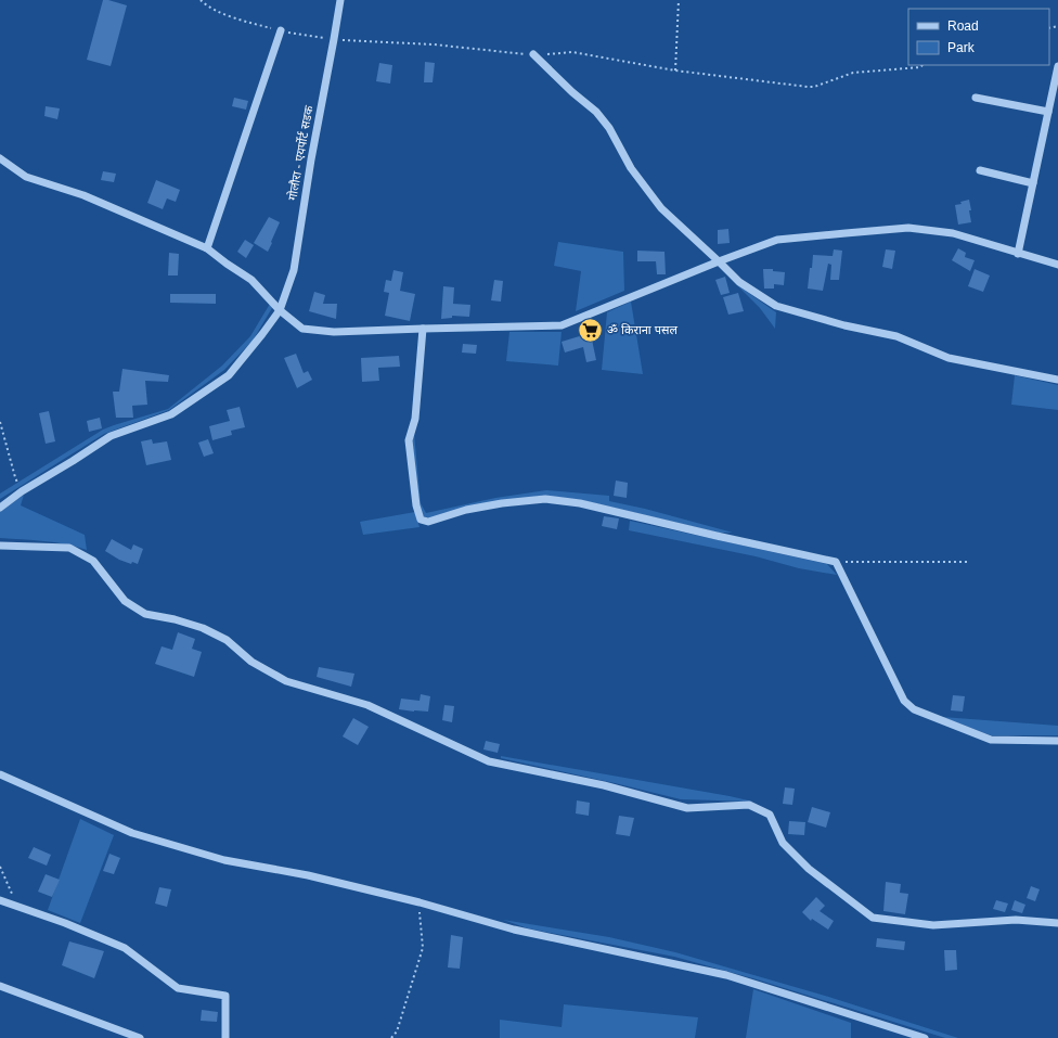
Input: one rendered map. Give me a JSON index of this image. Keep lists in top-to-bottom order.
{
  "streets": {
    "street": ["गोलौरा - एयर्पोर्ट सडक"]
  },
  "places": {
    "supermarket": ["ॐ किराना पसल"]
  },
  "legend": ["Road", "Park"]
}
